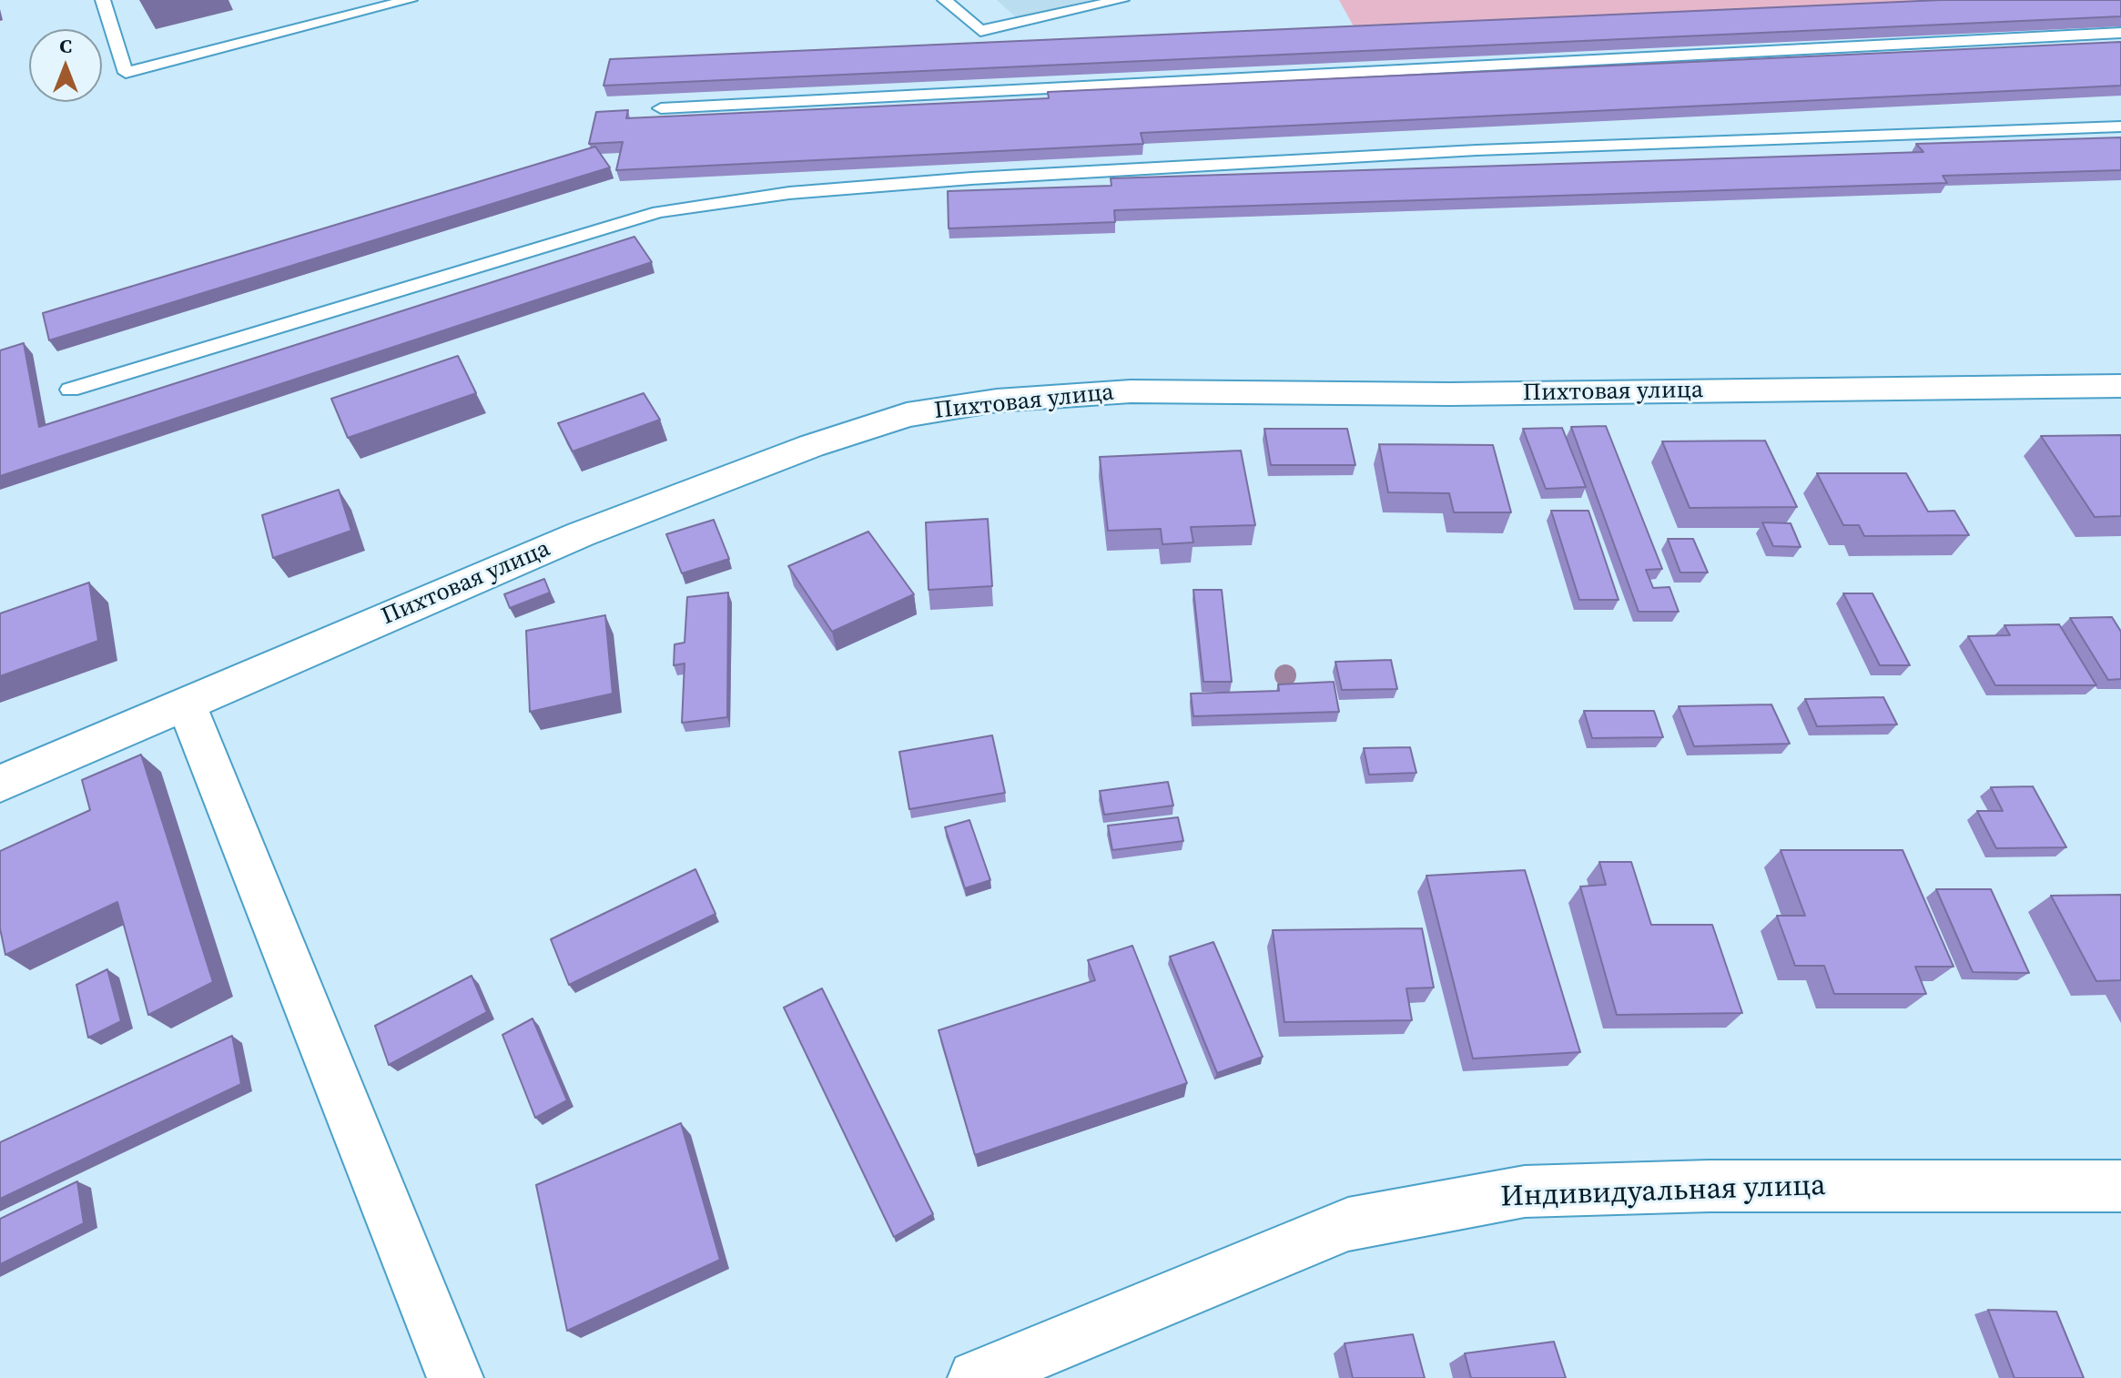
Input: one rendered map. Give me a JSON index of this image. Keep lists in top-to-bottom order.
{
  "streets": {
    "street": ["Пихтовая улица", "Индивидуальная улица"]
  },
  "north": "top"
}
